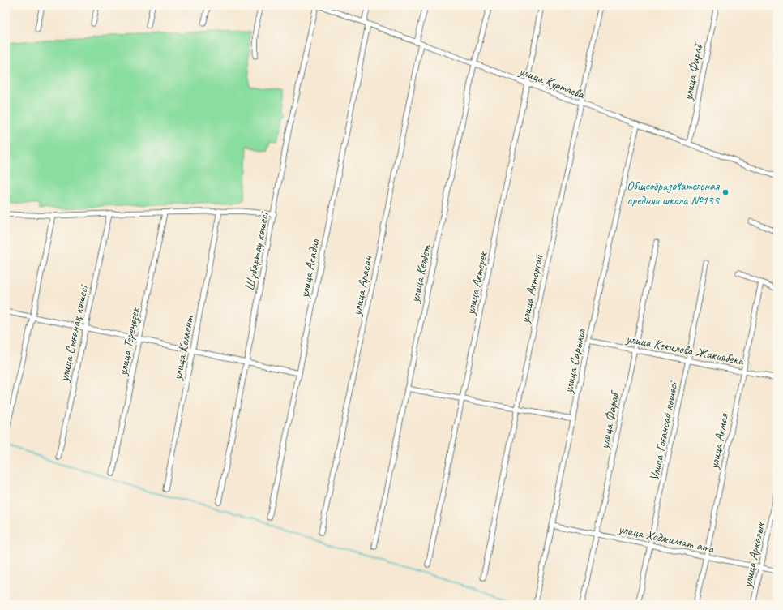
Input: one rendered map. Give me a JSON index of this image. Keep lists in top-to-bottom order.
{
  "streets": {
    "street": [
      "улица Фараб",
      "улица Куртаева",
      "Шұбартау көшесі",
      "улица Асадал",
      "улица Келбет",
      "улица Актерек",
      "улица Арасан",
      "улица Акторгай",
      "улица Сығанақ көшесі",
      "улица Тереңөзек",
      "улица Көлкент",
      "улица Кекилова Жакиябека",
      "улица Сарыкол",
      "Улица Тоғансай көшесі",
      "улица Акмая",
      "улица Ходжимат ата",
      "улица Аркалык"
    ]
  },
  "crossings": [
    ["улица Фараб", "улица Куртаева"],
    ["улица Фараб", "улица Кекилова Жакиябека"],
    ["улица Фараб", "улица Ходжимат ата"],
    ["улица Куртаева", "улица Асадал"],
    ["улица Куртаева", "улица Келбет"],
    ["улица Куртаева", "улица Актерек"],
    ["улица Куртаева", "улица Арасан"],
    ["улица Куртаева", "улица Акторгай"],
    ["улица Куртаева", "улица Сарыкол"],
    ["улица Кекилова Жакиябека", "улица Сарыкол"],
    ["улица Кекилова Жакиябека", "Улица Тоғансай көшесі"],
    ["улица Кекилова Жакиябека", "улица Акмая"],
    ["улица Сарыкол", "улица Ходжимат ата"],
    ["Улица Тоғансай көшесі", "улица Ходжимат ата"],
    ["улица Акмая", "улица Ходжимат ата"],
    ["улица Ходжимат ата", "улица Аркалык"]
  ],
  "places": ["Общеобразовательная средняя школа №133"]
}
